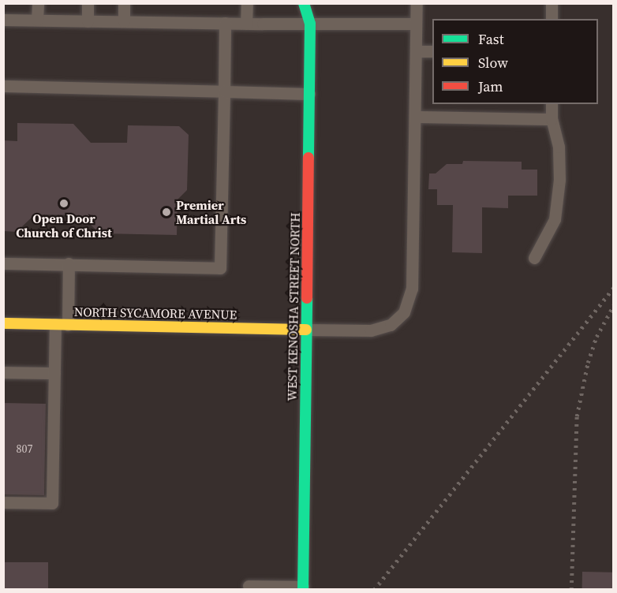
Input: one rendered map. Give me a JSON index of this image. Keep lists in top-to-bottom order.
{
  "streets": {
    "main road": ["WEST KENOSHA STREET NORTH", "NORTH SYCAMORE AVENUE"]
  },
  "crossings": [
    ["WEST KENOSHA STREET NORTH", "NORTH SYCAMORE AVENUE"]
  ],
  "places": ["Open Door Church of Christ", "Premier Martial Arts"],
  "house_numbers": ["807"],
  "legend": ["Fast", "Slow", "Jam"]
}
